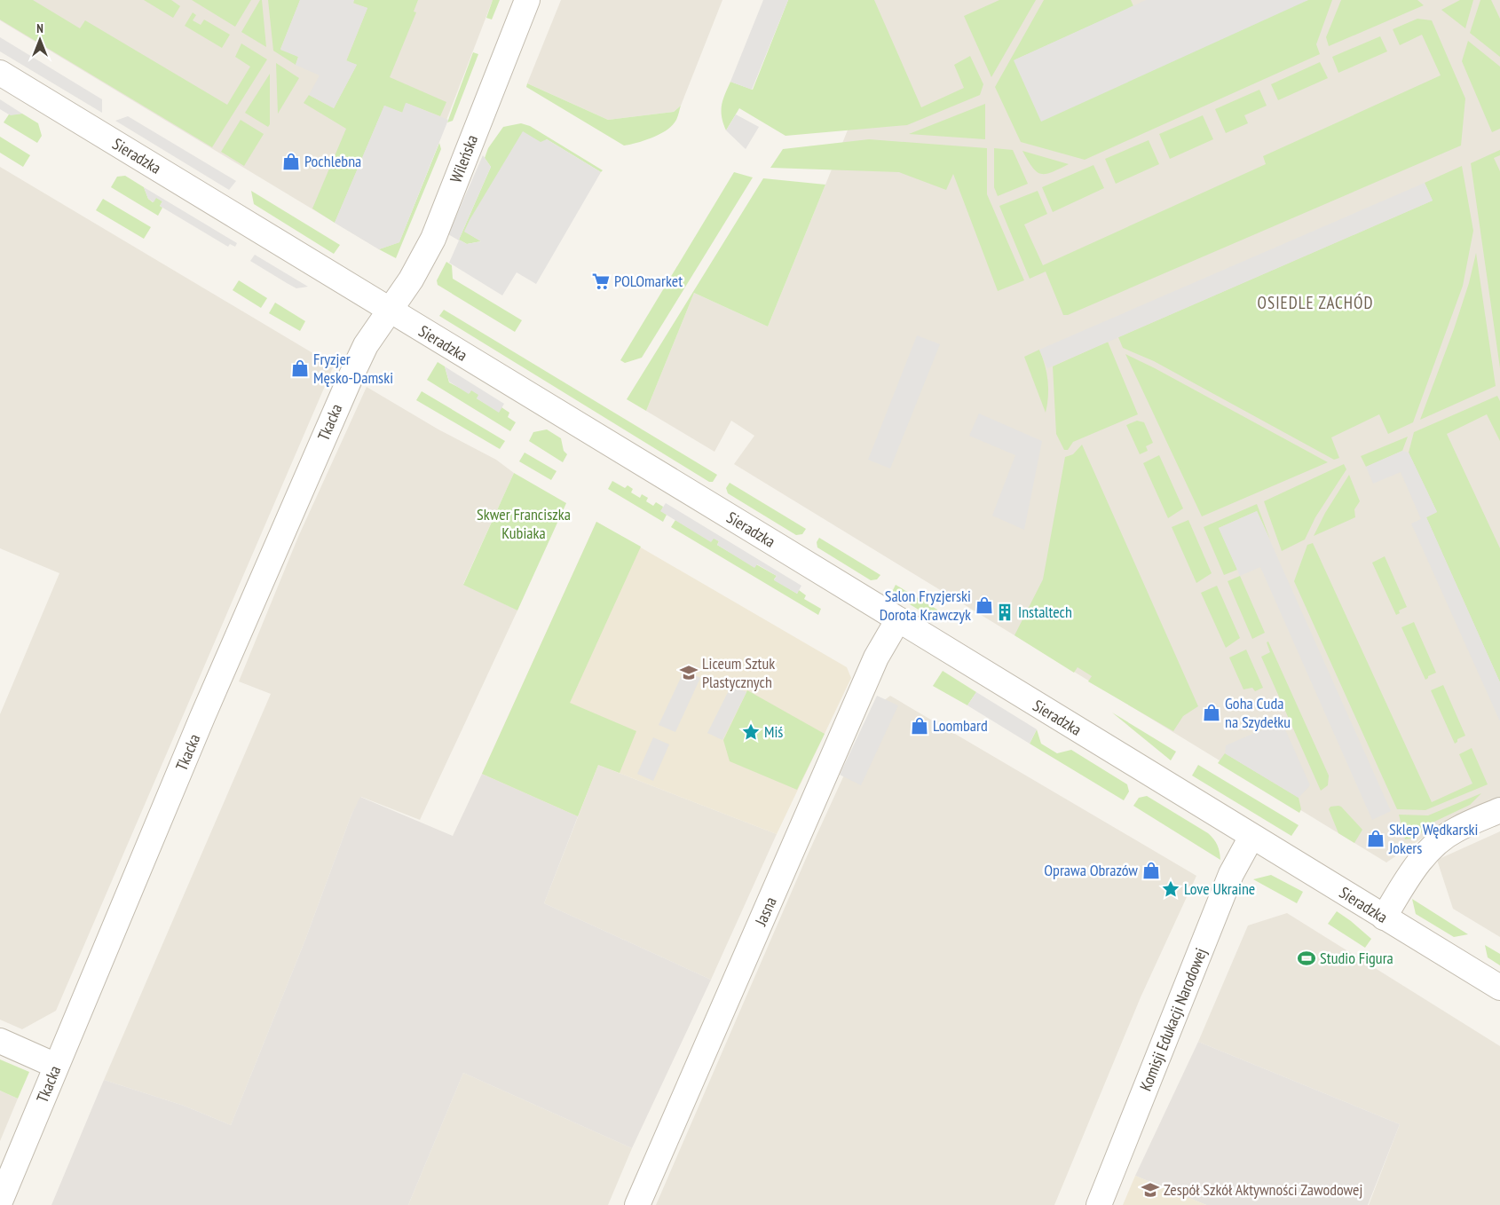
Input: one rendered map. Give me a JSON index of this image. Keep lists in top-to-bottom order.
{
  "streets": {
    "street": [
      "Sieradzka",
      "Wileńska",
      "Tkacka",
      "Jasna",
      "Komisji Edukacji Narodowej"
    ]
  },
  "crossings": [
    ["Sieradzka", "Wileńska"],
    ["Sieradzka", "Tkacka"],
    ["Sieradzka", "Jasna"],
    ["Sieradzka", "Komisji Edukacji Narodowej"],
    ["Wileńska", "Tkacka"]
  ],
  "districts": ["OSIEDLE ZACHÓD"],
  "parks": ["Skwer Franciszka Kubiaka"],
  "places": {
    "shop": [
      "Pochlebna",
      "Fryzjer Męsko-Damski",
      "Salon Fryzjerski Dorota Krawczyk",
      "Goha Cuda na Szydełku",
      "Loombard",
      "Sklep Wędkarski Jokers",
      "Oprawa Obrazów"
    ],
    "supermarket": ["POLOmarket"],
    "building": ["Instaltech"],
    "school or university": ["Liceum Sztuk Plastycznych", "Zespół Szkół Aktywności Zawodowej"],
    "place": ["Miś", "Love Ukraine"],
    "sports": ["Studio Figura"]
  },
  "north": "top"
}
